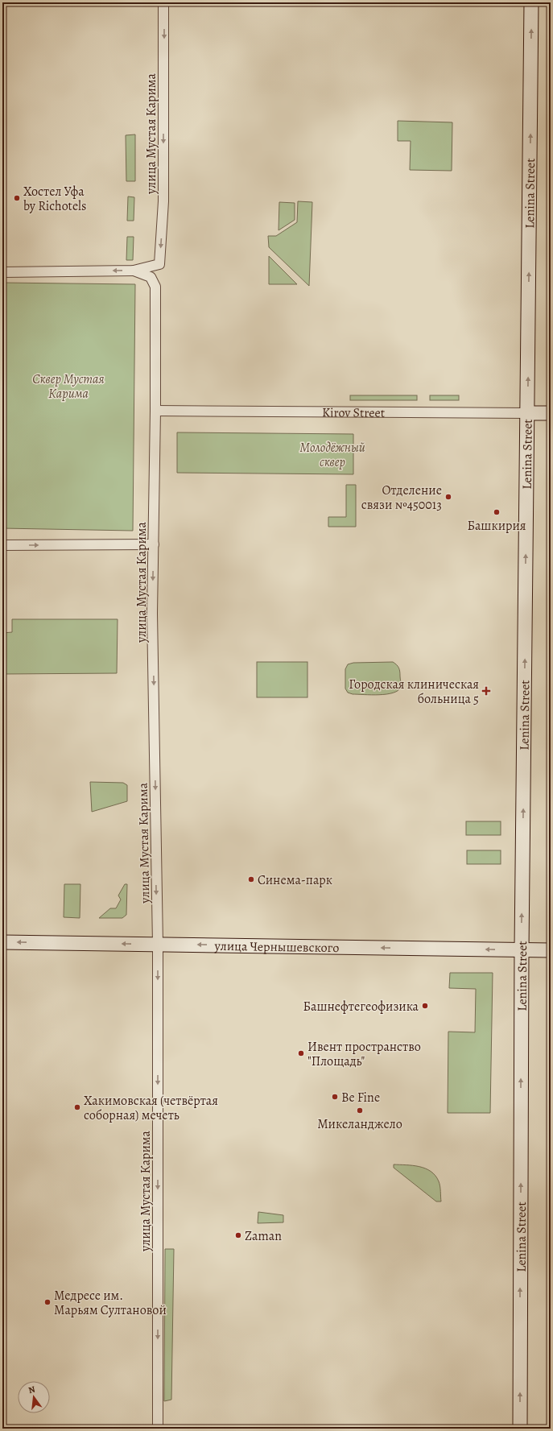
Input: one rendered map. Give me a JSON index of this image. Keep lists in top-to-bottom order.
{
  "streets": {
    "main road": ["Lenina Street", "Kirov Street", "улица Чернышевского"],
    "street": ["улица Мустая Карима"]
  },
  "crossings": [
    ["улица Мустая Карима", "Kirov Street"],
    ["улица Мустая Карима", "улица Чернышевского"],
    ["Lenina Street", "Kirov Street"],
    ["Lenina Street", "улица Чернышевского"]
  ],
  "one_way": ["улица Мустая Карима", "Lenina Street", "улица Чернышевского"],
  "parks": ["Сквер Мустая Карима", "Молодёжный сквер"],
  "places": {
    "other": [
      "Хостел Уфа by Richotels",
      "Отделение связи №450013",
      "Башкирия",
      "Синема-парк",
      "Башнефтегеофизика",
      "Ивент пространство \"Площадь\"",
      "Be Fine",
      "Хакимовская (четвёртая соборная) мечеть",
      "Микеланджело",
      "Zaman",
      "Медресе им. Марьям Султановой"
    ],
    "health": ["Городская клиническая больница 5"]
  },
  "north": "top"
}
